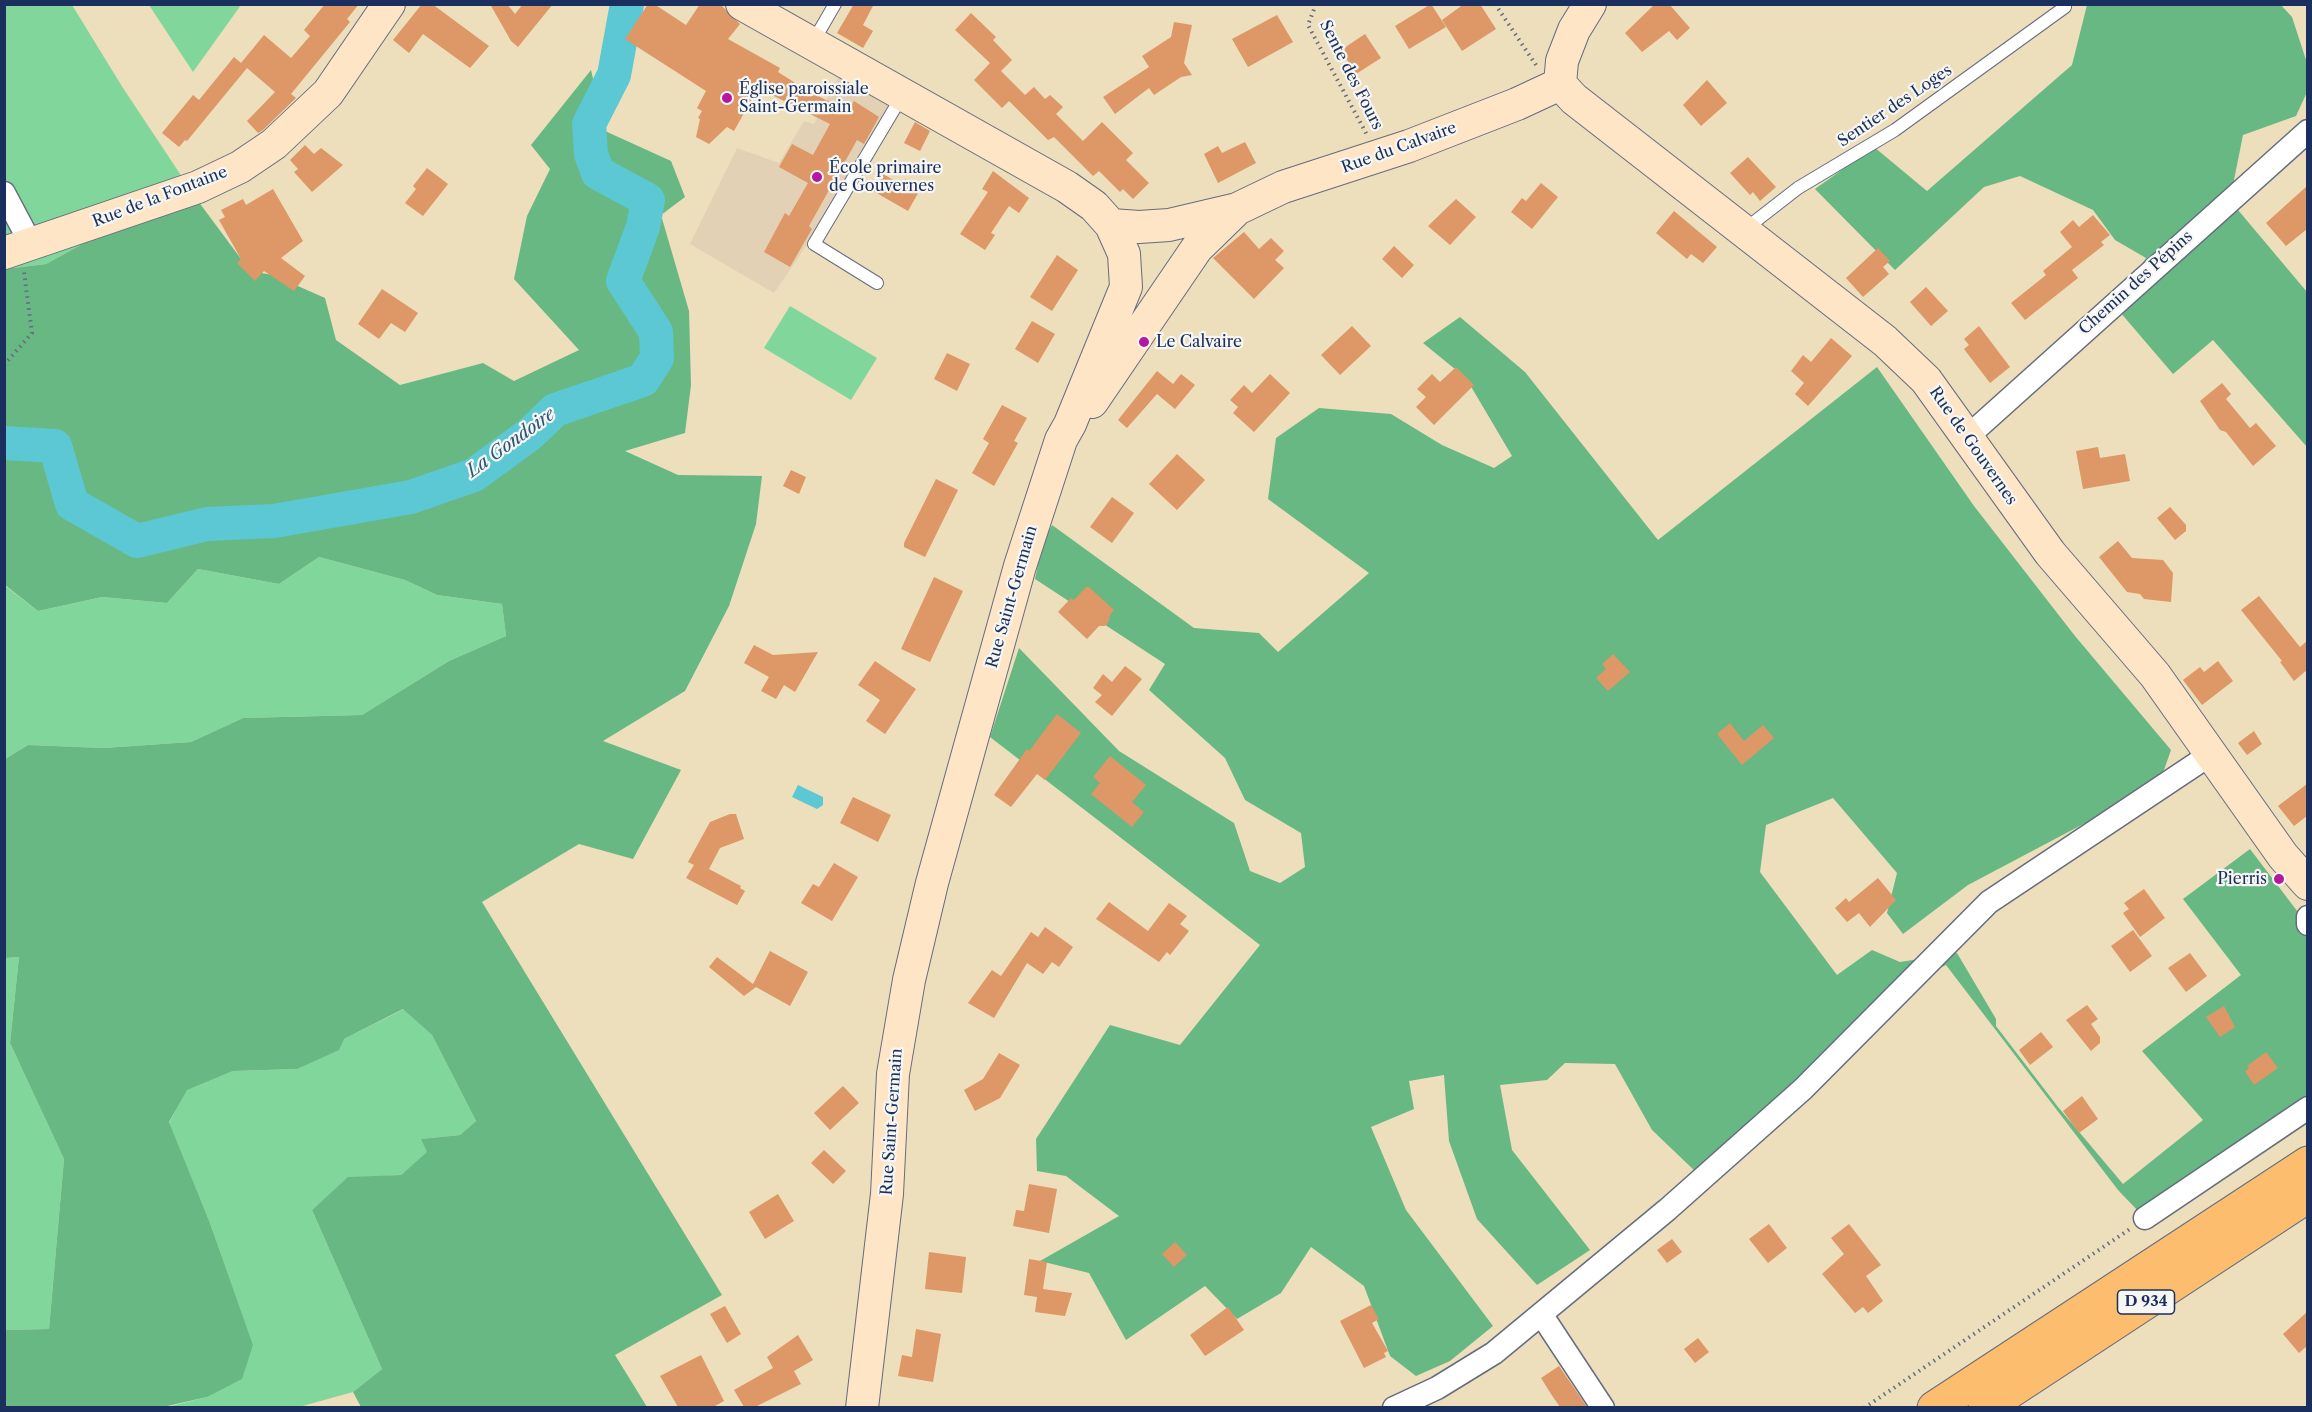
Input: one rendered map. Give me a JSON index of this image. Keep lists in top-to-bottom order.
{
  "streets": {
    "highway": ["D 934"],
    "street": [
      "Rue du Calvaire",
      "Rue de la Fontaine",
      "Chemin des Pépins",
      "Rue de Gouvernes",
      "Rue Saint-Germain"
    ],
    "lane": ["Sentier des Loges"],
    "path": ["Sente des Fours"]
  },
  "crossings": [
    ["Sente des Fours", "Rue du Calvaire"],
    ["Sentier des Loges", "Rue de Gouvernes"],
    ["Rue du Calvaire", "Rue de Gouvernes"],
    ["Rue du Calvaire", "Rue Saint-Germain"],
    ["Chemin des Pépins", "Rue de Gouvernes"]
  ],
  "water": ["La Gondoire"],
  "places": [
    "Église paroissiale Saint-Germain",
    "École primaire de Gouvernes",
    "Le Calvaire",
    "Pierris"
  ]
}
